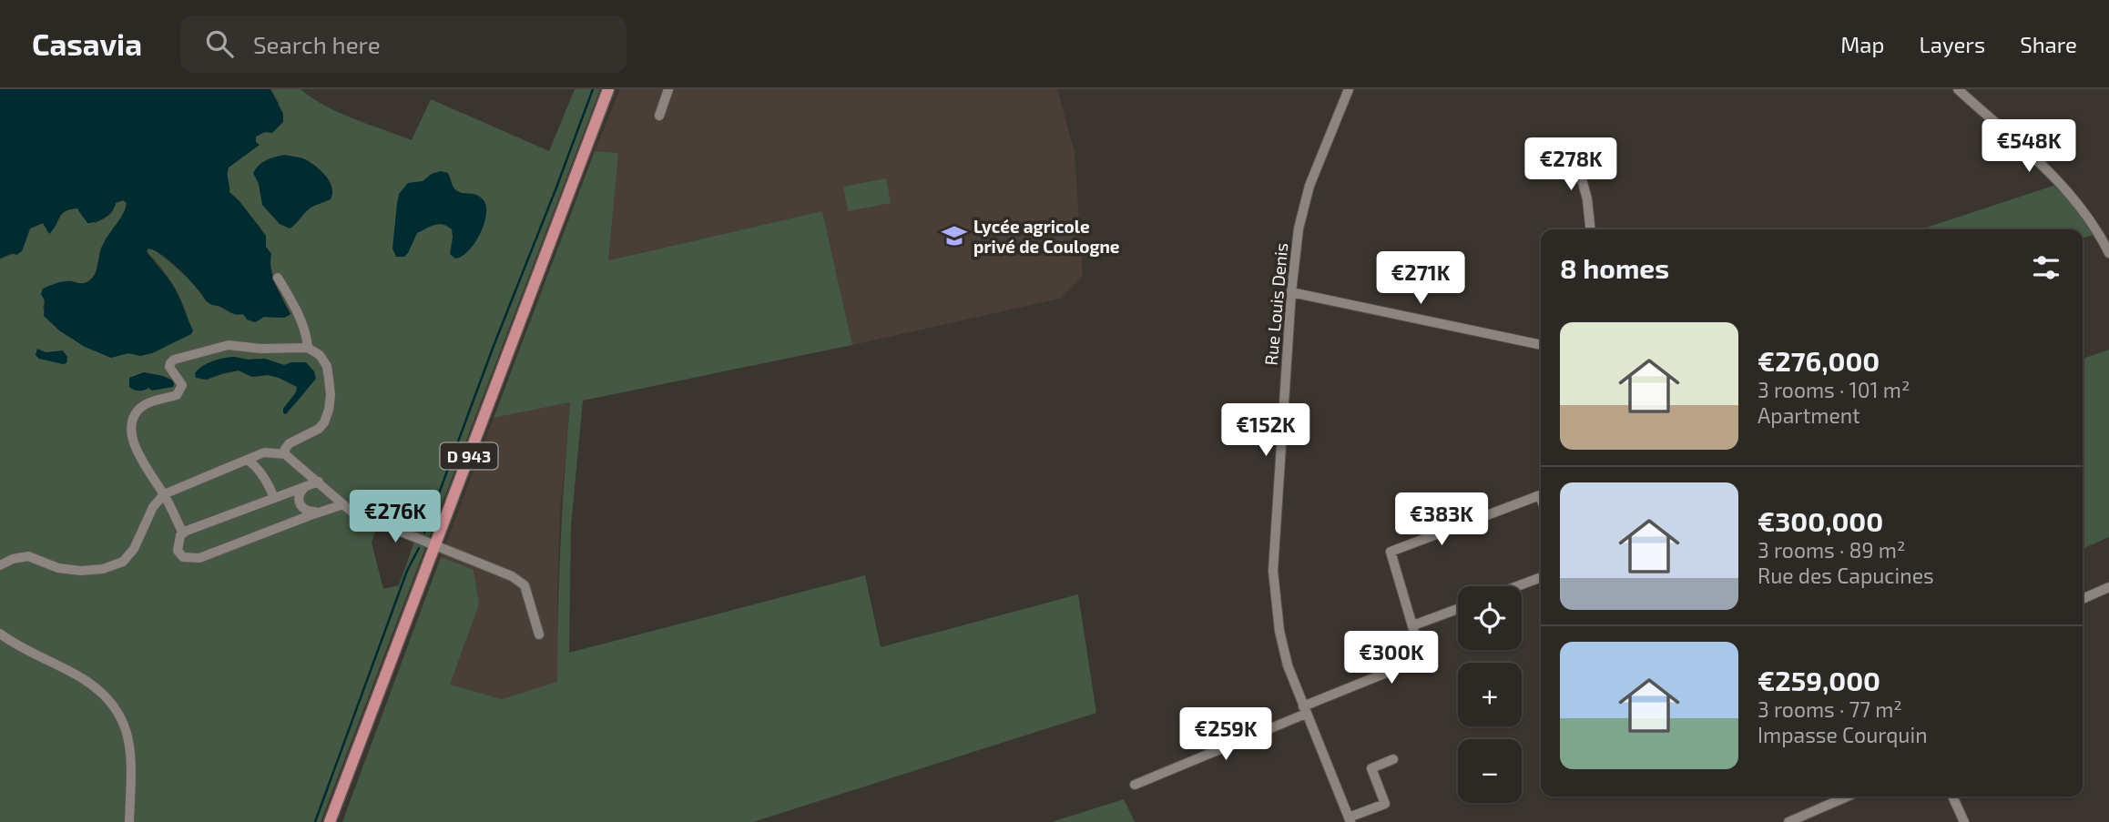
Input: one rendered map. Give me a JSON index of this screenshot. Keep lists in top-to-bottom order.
{
  "streets": {
    "main road": ["D 943"],
    "street": ["Rue Louis Denis"]
  },
  "places": {
    "school or university": ["Lycée agricole privé de Coulogne"]
  },
  "page": {
    "header": "Casavia",
    "search": "Search here",
    "nav": ["Map", "Layers", "Share"],
    "price": [
      "€548K",
      "€278K",
      "€271K",
      "€152K",
      "€276K",
      "€383K",
      "€300K",
      "€259K"
    ],
    "heading": "8 homes",
    "list": [
      {
        "name": "€276,000",
        "note": "3 rooms · 101 m² · Apartment"
      },
      {
        "name": "€300,000",
        "note": "3 rooms · 89 m² · Rue des Capucines"
      },
      {
        "name": "€259,000",
        "note": "3 rooms · 77 m² · Impasse Courquin"
      }
    ],
    "map_buttons": ["+", "−"]
  }
}
